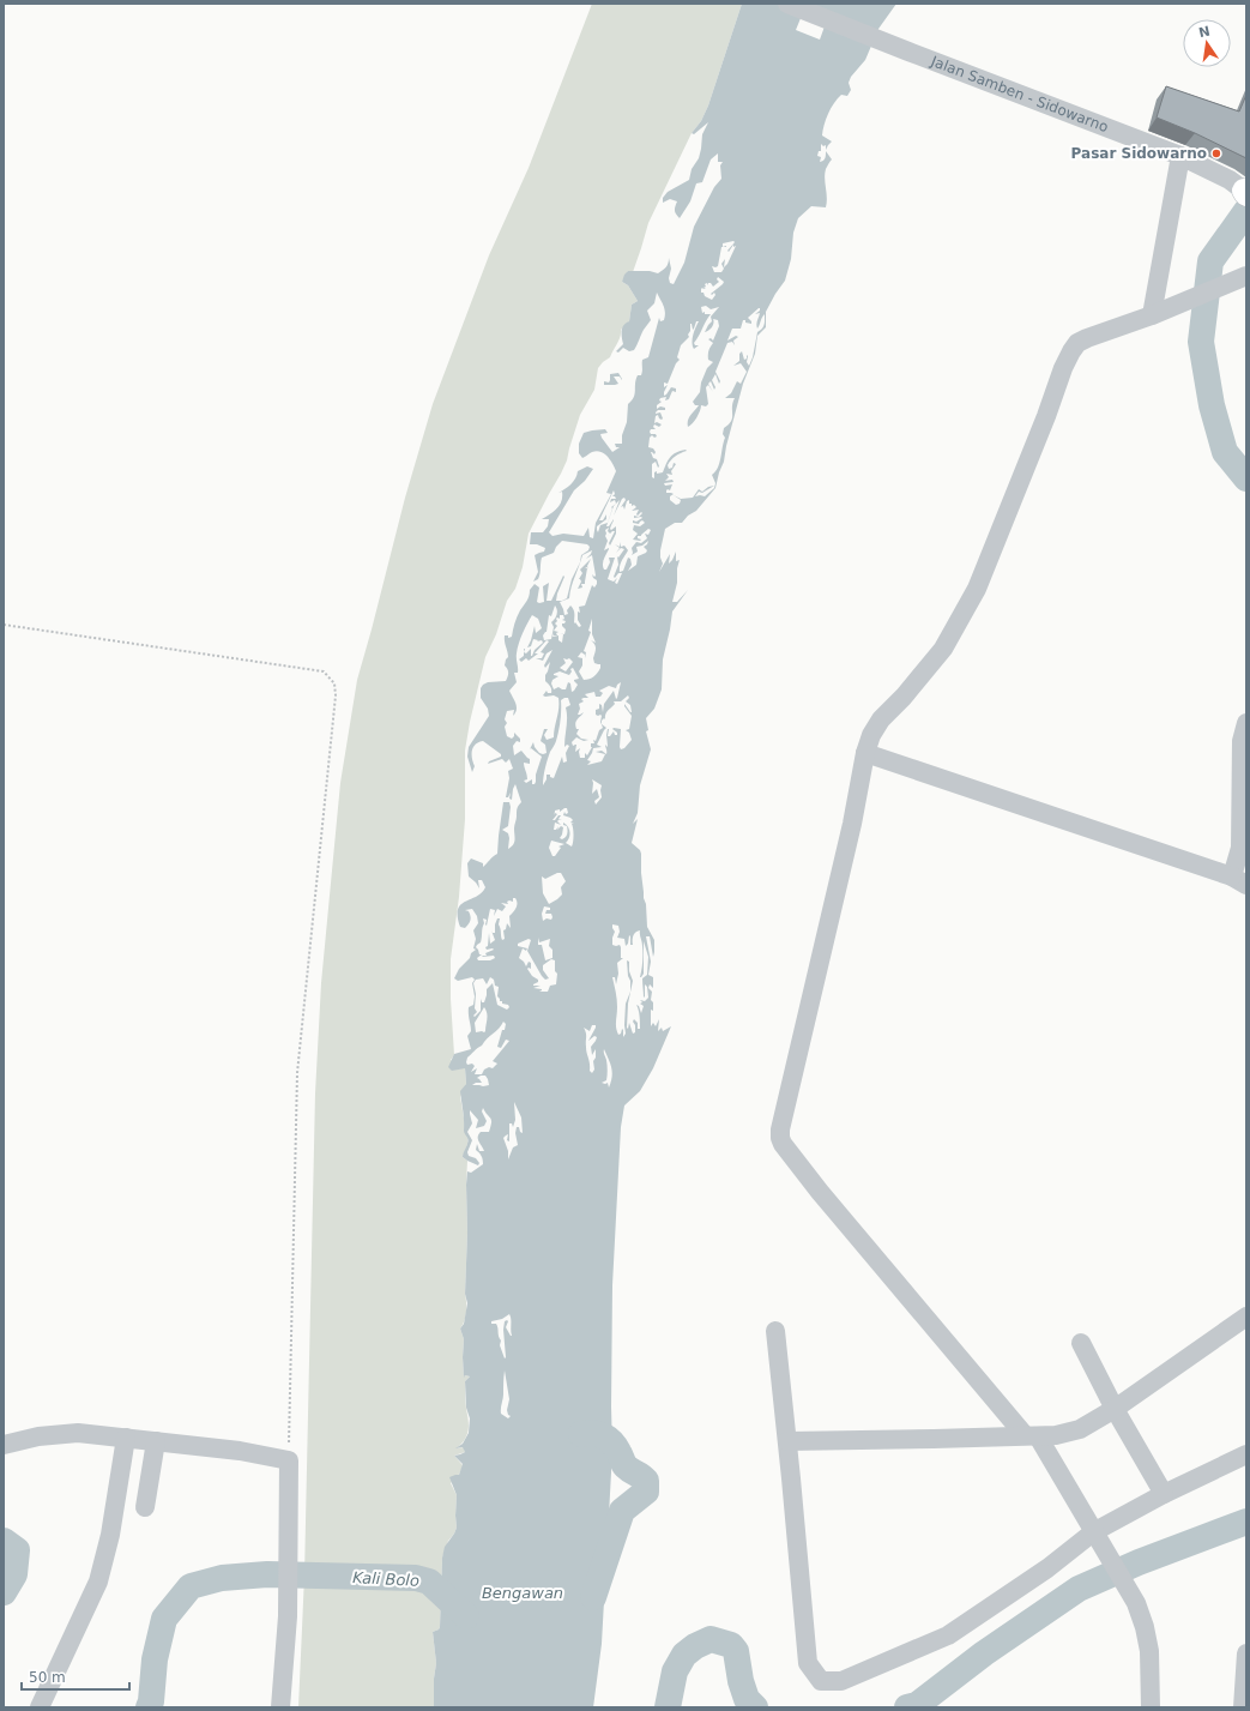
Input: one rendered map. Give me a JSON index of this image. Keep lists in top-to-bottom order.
{
  "streets": {
    "street": ["Jalan Samben - Sidowarno"]
  },
  "water": ["Kali Bolo", "Bengawan"],
  "places": ["Pasar Sidowarno"],
  "scale_bar": "50 m",
  "north": "top"
}
